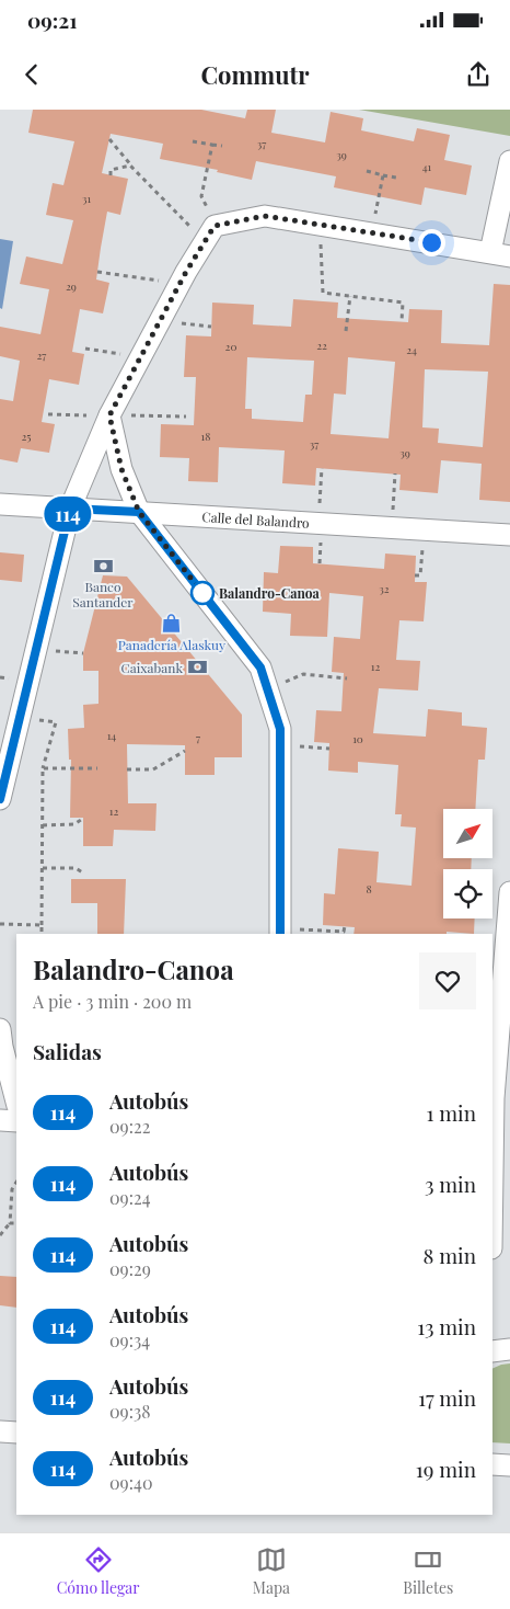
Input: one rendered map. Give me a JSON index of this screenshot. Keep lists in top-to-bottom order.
{
  "streets": {
    "street": ["Calle del Balandro"]
  },
  "places": {
    "bank": ["Banco Santander", "Caixabank"],
    "other": ["Balandro-Canoa"],
    "shop": ["Panadería Alaskuy"]
  },
  "lines": ["bus line 114"],
  "house_numbers": [
    "37",
    "39",
    "41",
    "31",
    "29",
    "22",
    "20",
    "24",
    "27",
    "25",
    "18",
    "37",
    "39",
    "32",
    "12",
    "14",
    "7",
    "10",
    "12",
    "8"
  ],
  "north": "top right",
  "page": {
    "status": "09:21",
    "header": "Commutr",
    "on_map": "114",
    "heading": [
      ["Balandro-Canoa", "A pie · 3 min · 200 m"],
      "Salidas"
    ],
    "list": [
      {
        "mark": "114",
        "name": "Autobús",
        "note": "09:22",
        "value": "1 min"
      },
      {
        "mark": "114",
        "name": "Autobús",
        "note": "09:24",
        "value": "3 min"
      },
      {
        "mark": "114",
        "name": "Autobús",
        "note": "09:29",
        "value": "8 min"
      },
      {
        "mark": "114",
        "name": "Autobús",
        "note": "09:34",
        "value": "13 min"
      },
      {
        "mark": "114",
        "name": "Autobús",
        "note": "09:38",
        "value": "17 min"
      },
      {
        "mark": "114",
        "name": "Autobús",
        "note": "09:40",
        "value": "19 min"
      }
    ],
    "tabs": ["Cómo llegar", "Mapa", "Billetes"]
  }
}
